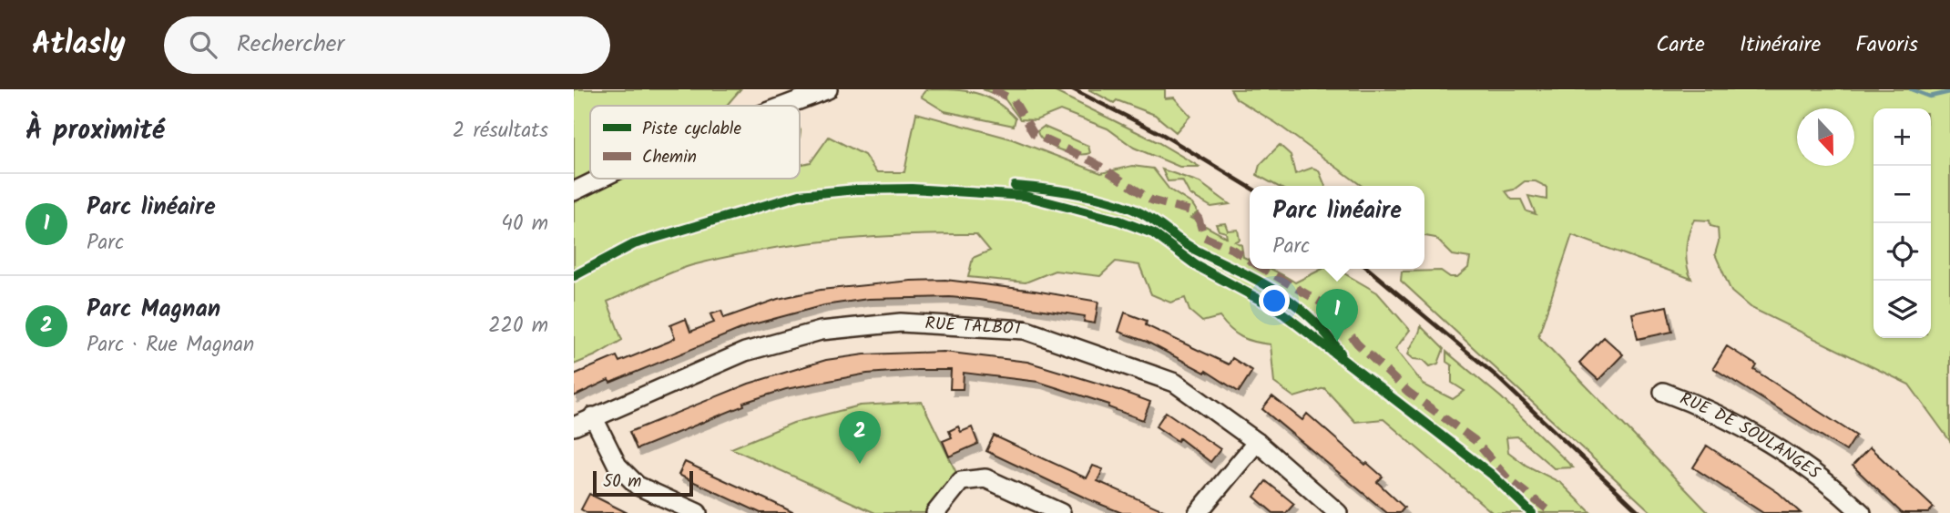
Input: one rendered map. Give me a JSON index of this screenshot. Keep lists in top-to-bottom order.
{
  "streets": {
    "street": ["RUE TALBOT", "RUE DE SOULANGES"]
  },
  "legend": ["Piste cyclable", "Chemin"],
  "scale_bar": "50 m",
  "north": "bottom",
  "page": {
    "header": "Atlasly",
    "search": "Rechercher",
    "nav": ["Carte", "Itinéraire", "Favoris"],
    "heading": ["À proximité", "2 résultats"],
    "map_buttons": ["+", "−"],
    "list": [
      {
        "mark": "1",
        "name": "Parc linéaire",
        "note": "Parc",
        "value": "40 m"
      },
      {
        "mark": "2",
        "name": "Parc Magnan",
        "note": "Parc · Rue Magnan",
        "value": "220 m"
      }
    ],
    "popup": ["Parc linéaire", "Parc"],
    "pins": ["1", "2"],
    "scale": "50 m"
  }
}
